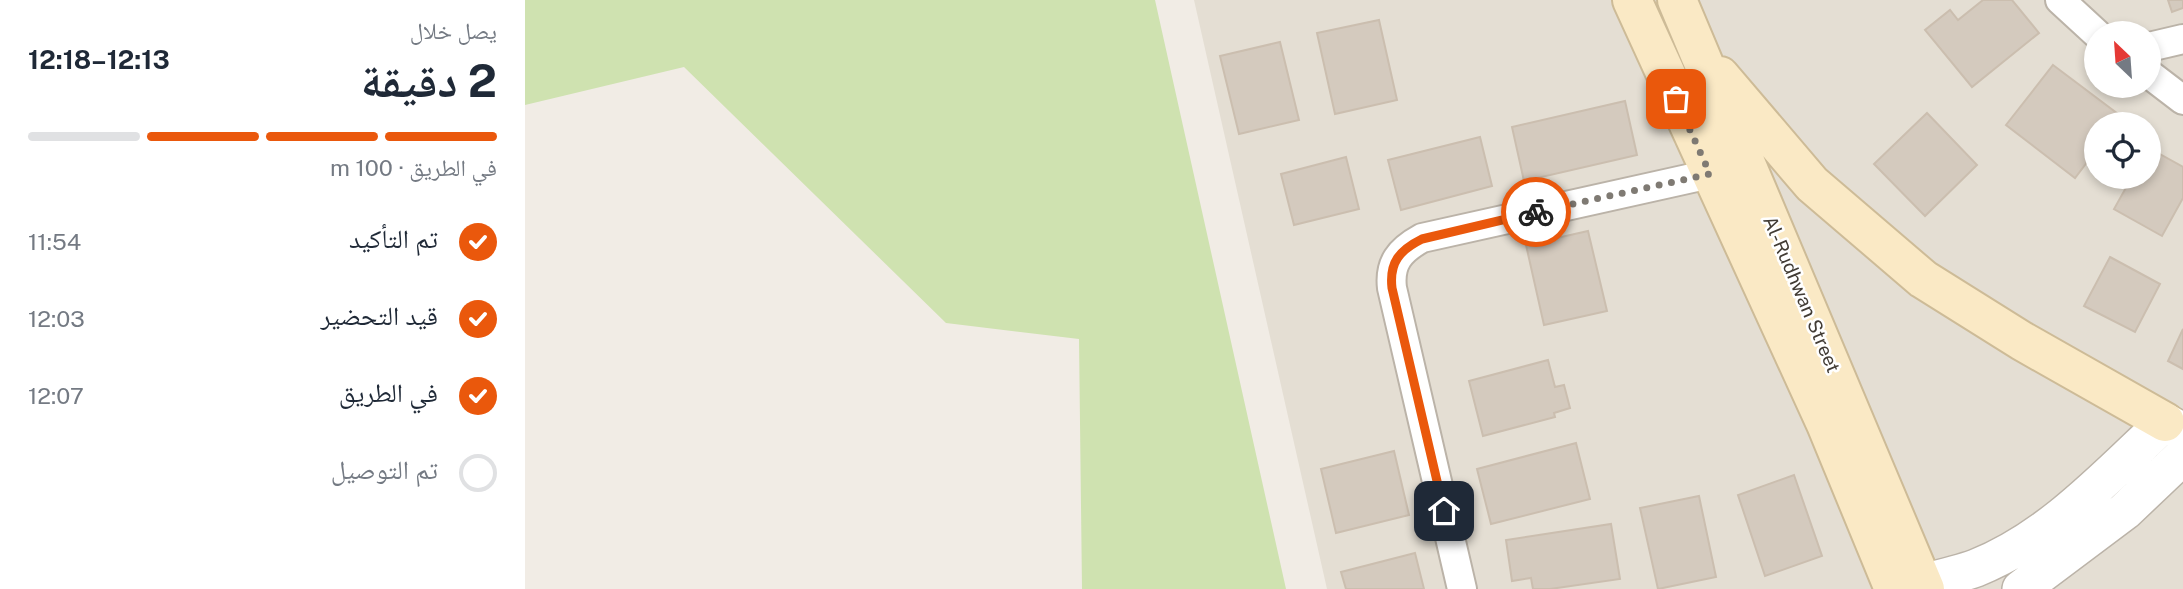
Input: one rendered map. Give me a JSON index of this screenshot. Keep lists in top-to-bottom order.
{
  "streets": {
    "main road": ["Al-Rudhwan Street"]
  },
  "north": "top left",
  "page": {
    "heading": ["2 دقيقة", "يصل خلال", "12:13–12:18"],
    "bar": "في الطريق · 100 m",
    "list": [
      ["تم التأكيد", "11:54"],
      ["قيد التحضير", "12:03"],
      ["في الطريق", "12:07"],
      "تم التوصيل"
    ]
  }
}
